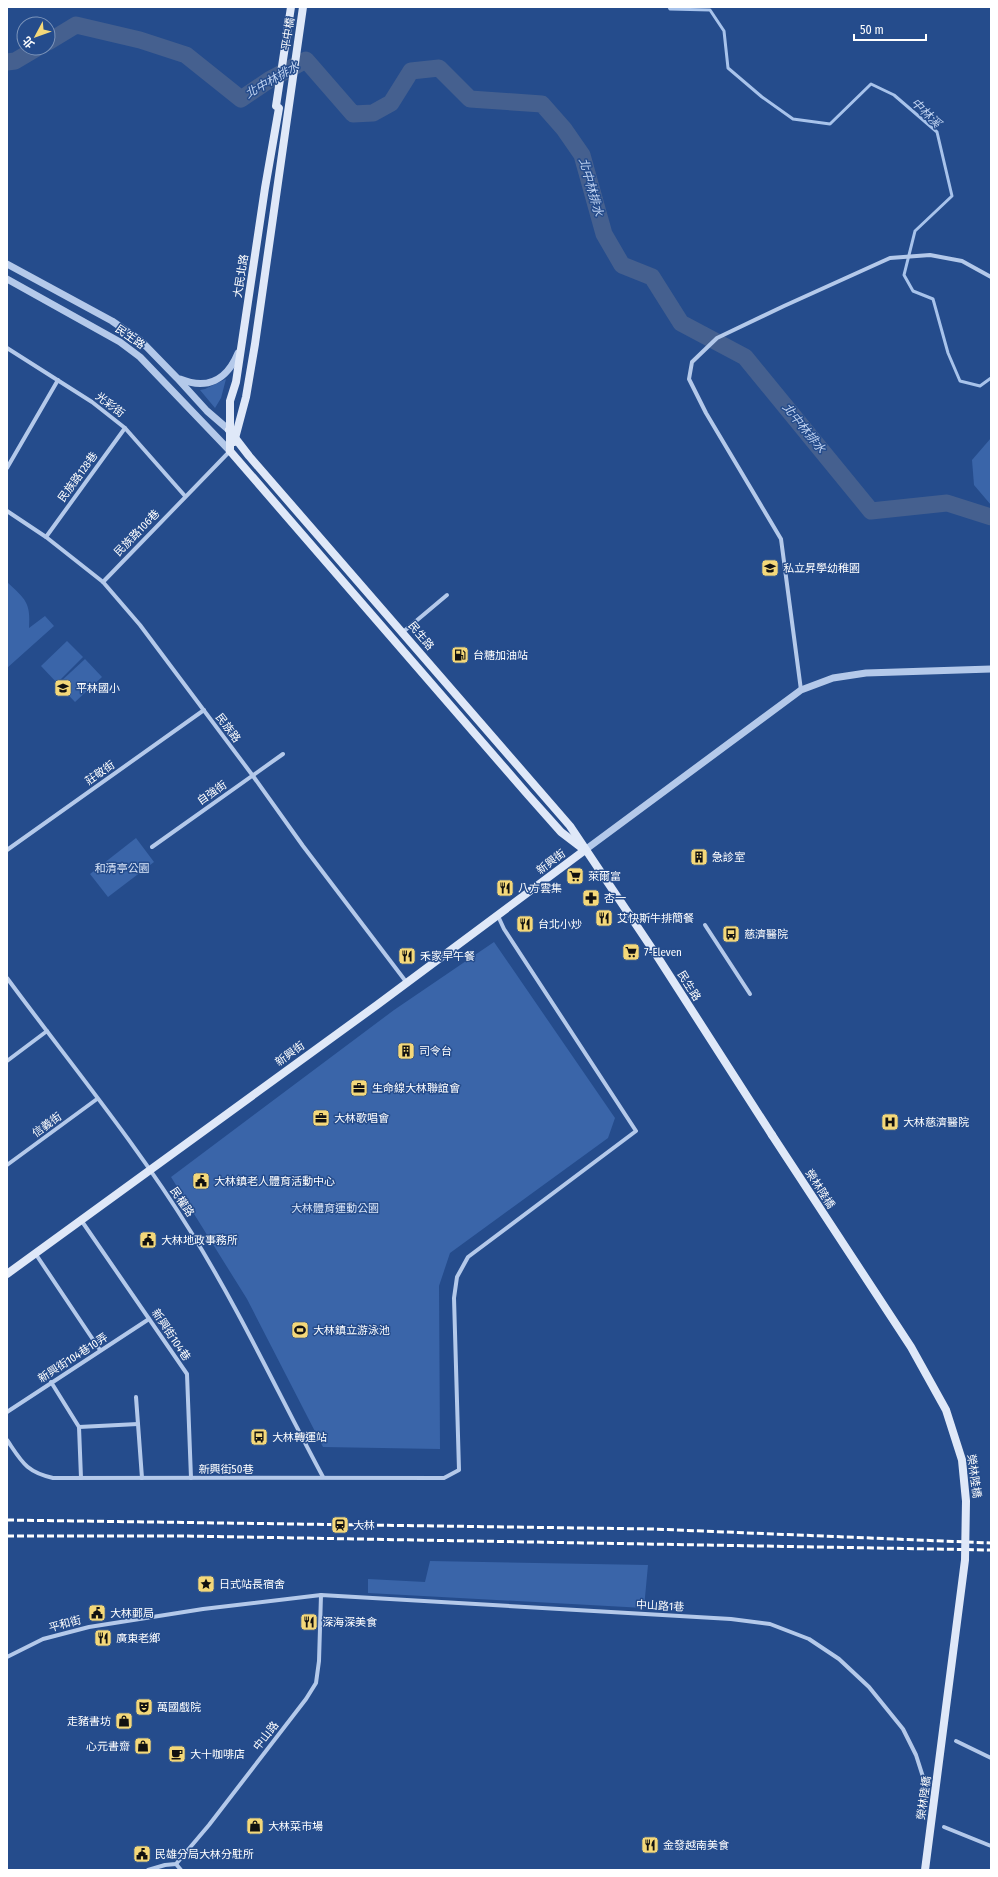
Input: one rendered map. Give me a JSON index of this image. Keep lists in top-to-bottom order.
{
  "streets": {
    "main road": [
      "平中橋",
      "大民北路",
      "民生路",
      "新興街",
      "榮林陸橋"
    ],
    "street": [
      "光彩街",
      "民族路128巷",
      "民族路106巷",
      "民族路",
      "莊敬街",
      "自強街",
      "信義街",
      "民權路",
      "新興街104巷",
      "新興街104巷10弄",
      "新興街50巷",
      "中山路1巷",
      "平和街",
      "中山路"
    ]
  },
  "crossings": [
    ["平中橋", "大民北路"],
    ["大民北路", "民生路"],
    ["大民北路", "民族路106巷"],
    ["民生路", "民族路106巷"],
    ["民生路", "新興街"],
    ["民生路", "榮林陸橋"],
    ["光彩街", "民族路128巷"],
    ["光彩街", "民族路106巷"],
    ["民族路128巷", "民族路"],
    ["民族路106巷", "民族路"],
    ["民族路", "莊敬街"],
    ["民族路", "自強街"],
    ["民族路", "新興街"],
    ["新興街", "民權路"],
    ["新興街", "新興街104巷"],
    ["新興街", "新興街50巷"],
    ["信義街", "民權路"],
    ["民權路", "新興街50巷"],
    ["新興街104巷", "新興街104巷10弄"],
    ["新興街104巷", "新興街50巷"],
    ["中山路1巷", "平和街"],
    ["中山路1巷", "中山路"],
    ["平和街", "中山路"]
  ],
  "water": ["北中林排水", "中林溪"],
  "parks": ["和清亭公園", "大林體育運動公園"],
  "places": {
    "school or university": ["私立昇學幼稚園", "平林國小"],
    "fuel station": ["台糖加油站"],
    "building": ["急診室", "司令台"],
    "supermarket": ["萊爾富", "7-Eleven"],
    "restaurant": [
      "八方雲集",
      "艾快斯牛排簡餐",
      "台北小炒",
      "禾家早午餐",
      "深海深美食",
      "廣東老鄉",
      "金發越南美食"
    ],
    "pharmacy": ["杏一"],
    "bus stop": ["慈濟醫院", "大林轉運站"],
    "office": ["生命線大林聯誼會", "大林歌唱會"],
    "hospital": ["大林慈濟醫院"],
    "public building": [
      "大林鎮老人體育活動中心",
      "大林地政事務所",
      "大林郵局",
      "民雄分局大林分駐所"
    ],
    "sports": ["大林鎮立游泳池"],
    "station": ["大林"],
    "place": ["日式站長宿舍"],
    "theatre": ["萬國戲院"],
    "shop": ["走豬書坊", "心元書齋", "大林菜市場"],
    "cafe": ["大十咖啡店"]
  },
  "scale_bar": "50 m",
  "north": "bottom left"
}
